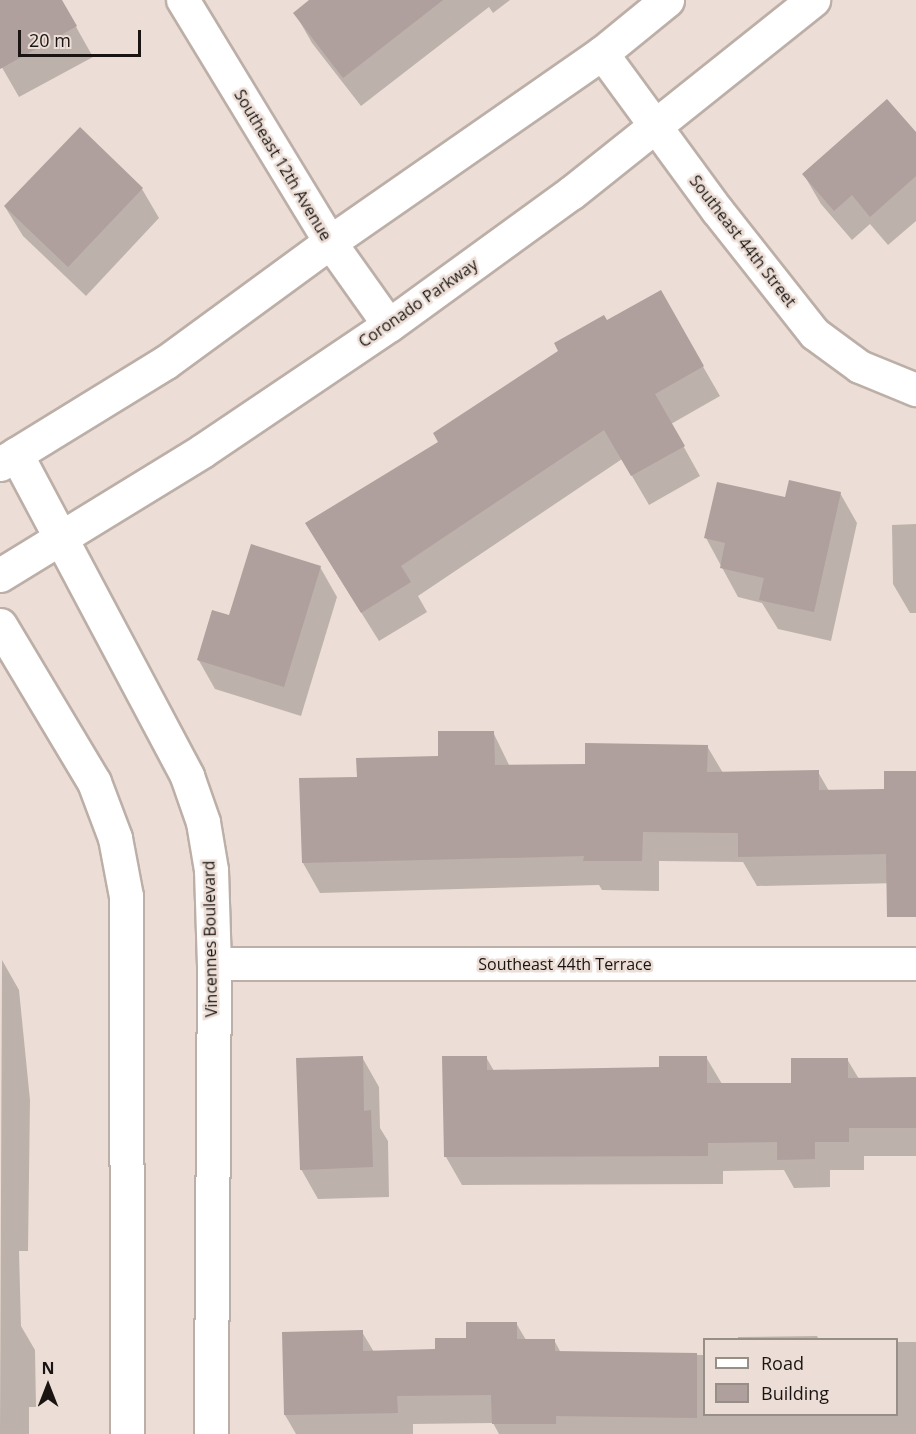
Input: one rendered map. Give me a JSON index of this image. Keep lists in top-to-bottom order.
{
  "streets": {
    "street": [
      "Southeast 12th Avenue",
      "Southeast 44th Street",
      "Coronado Parkway",
      "Vincennes Boulevard",
      "Southeast 44th Terrace"
    ]
  },
  "crossings": [
    ["Southeast 12th Avenue", "Coronado Parkway"],
    ["Southeast 44th Street", "Coronado Parkway"],
    ["Coronado Parkway", "Vincennes Boulevard"],
    ["Vincennes Boulevard", "Southeast 44th Terrace"]
  ],
  "legend": ["Road", "Building"],
  "scale_bar": "20 m",
  "north": "top"
}
